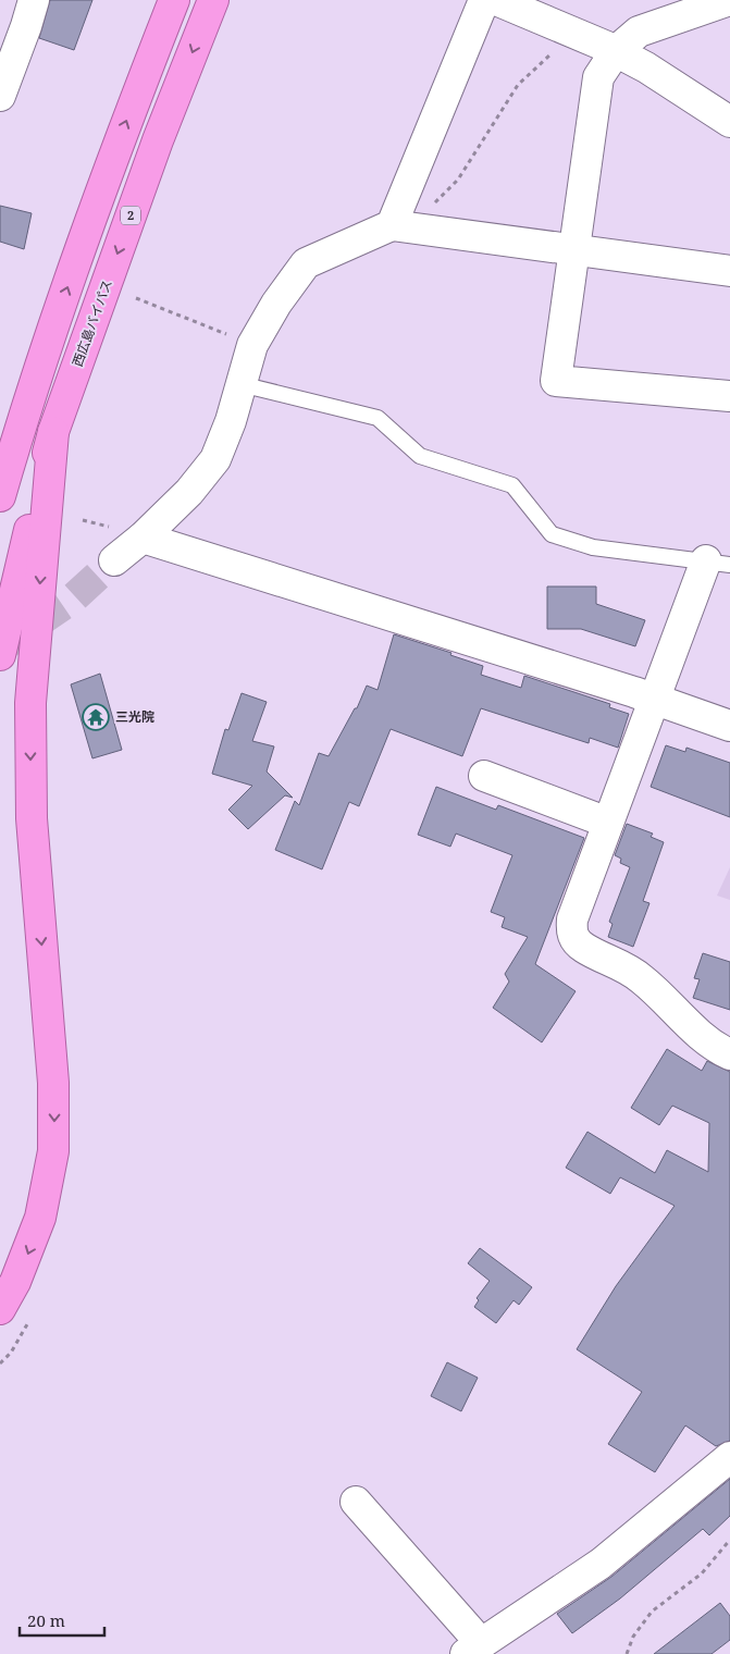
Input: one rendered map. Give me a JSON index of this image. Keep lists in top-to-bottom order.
{
  "streets": {
    "highway": ["2", "西広島バイパス"]
  },
  "places": {
    "temple": ["三光院"]
  },
  "scale_bar": "20 m"
}
